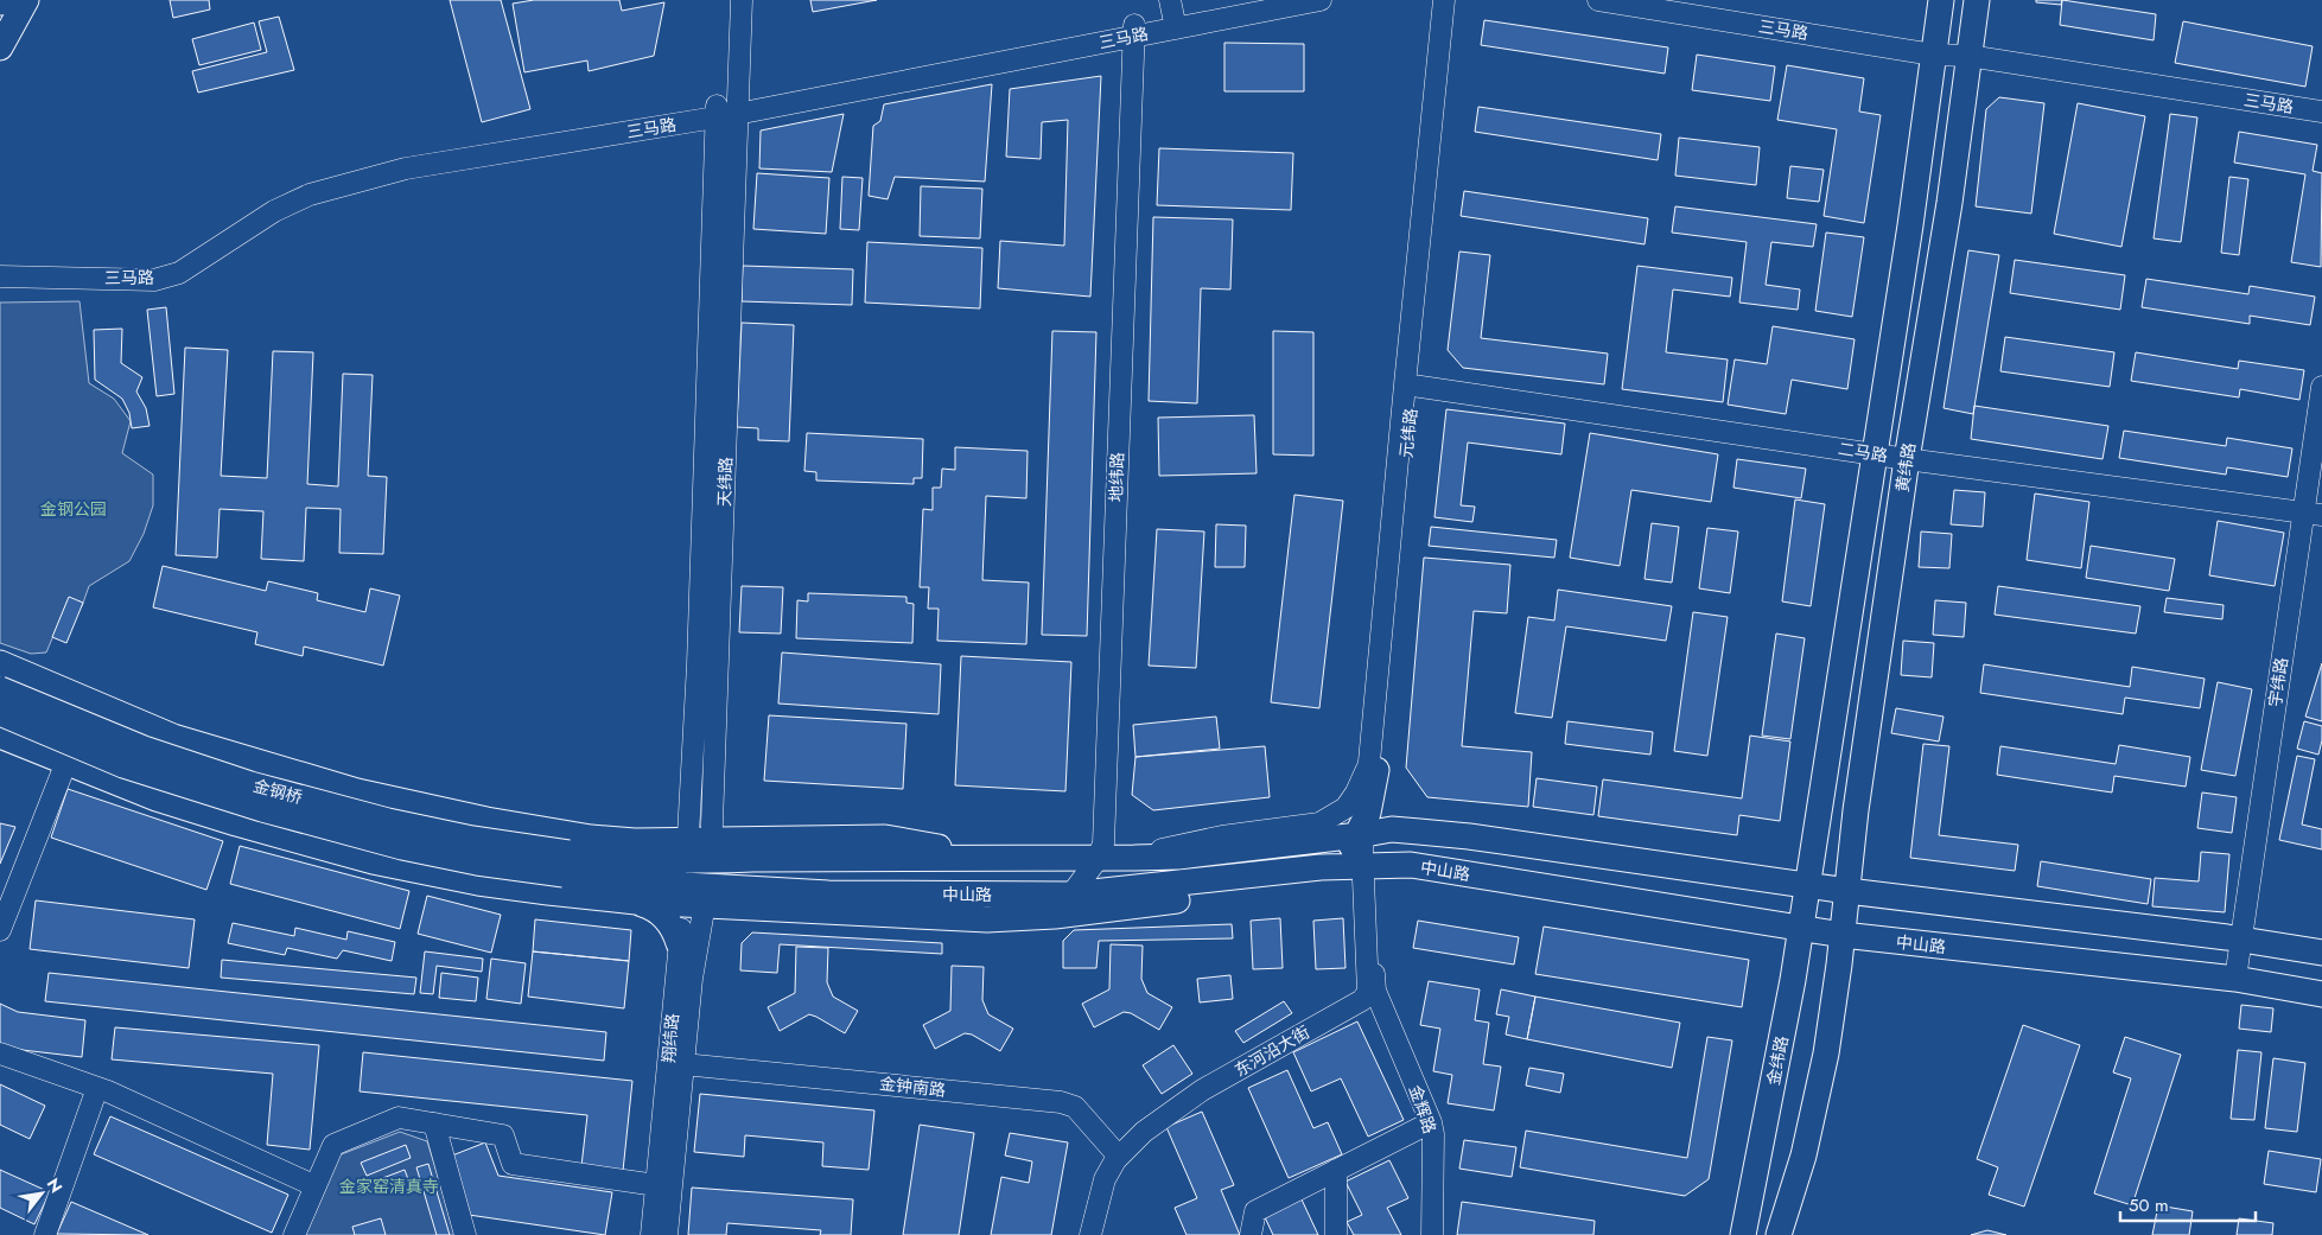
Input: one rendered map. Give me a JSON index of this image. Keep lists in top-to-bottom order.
{
  "streets": {
    "main road": [
      "黄纬路",
      "金钢桥",
      "中山路",
      "金纬路"
    ],
    "street": [
      "三马路",
      "元纬路",
      "二马路",
      "地纬路",
      "天纬路",
      "宇纬路",
      "翔纬路",
      "东河沿大街",
      "金钟南路",
      "金辉路"
    ]
  },
  "crossings": [
    ["三马路", "黄纬路"],
    ["三马路", "地纬路"],
    ["三马路", "天纬路"],
    ["元纬路", "二马路"],
    ["二马路", "黄纬路"],
    ["二马路", "宇纬路"],
    ["黄纬路", "中山路"],
    ["黄纬路", "金纬路"],
    ["地纬路", "中山路"],
    ["天纬路", "中山路"],
    ["天纬路", "翔纬路"],
    ["宇纬路", "中山路"],
    ["中山路", "翔纬路"],
    ["中山路", "东河沿大街"],
    ["中山路", "金纬路"],
    ["翔纬路", "金钟南路"],
    ["东河沿大街", "金钟南路"],
    ["东河沿大街", "金辉路"]
  ],
  "parks": ["金钢公园", "金家窑清真寺"],
  "scale_bar": "50 m",
  "north": "top right"
}
